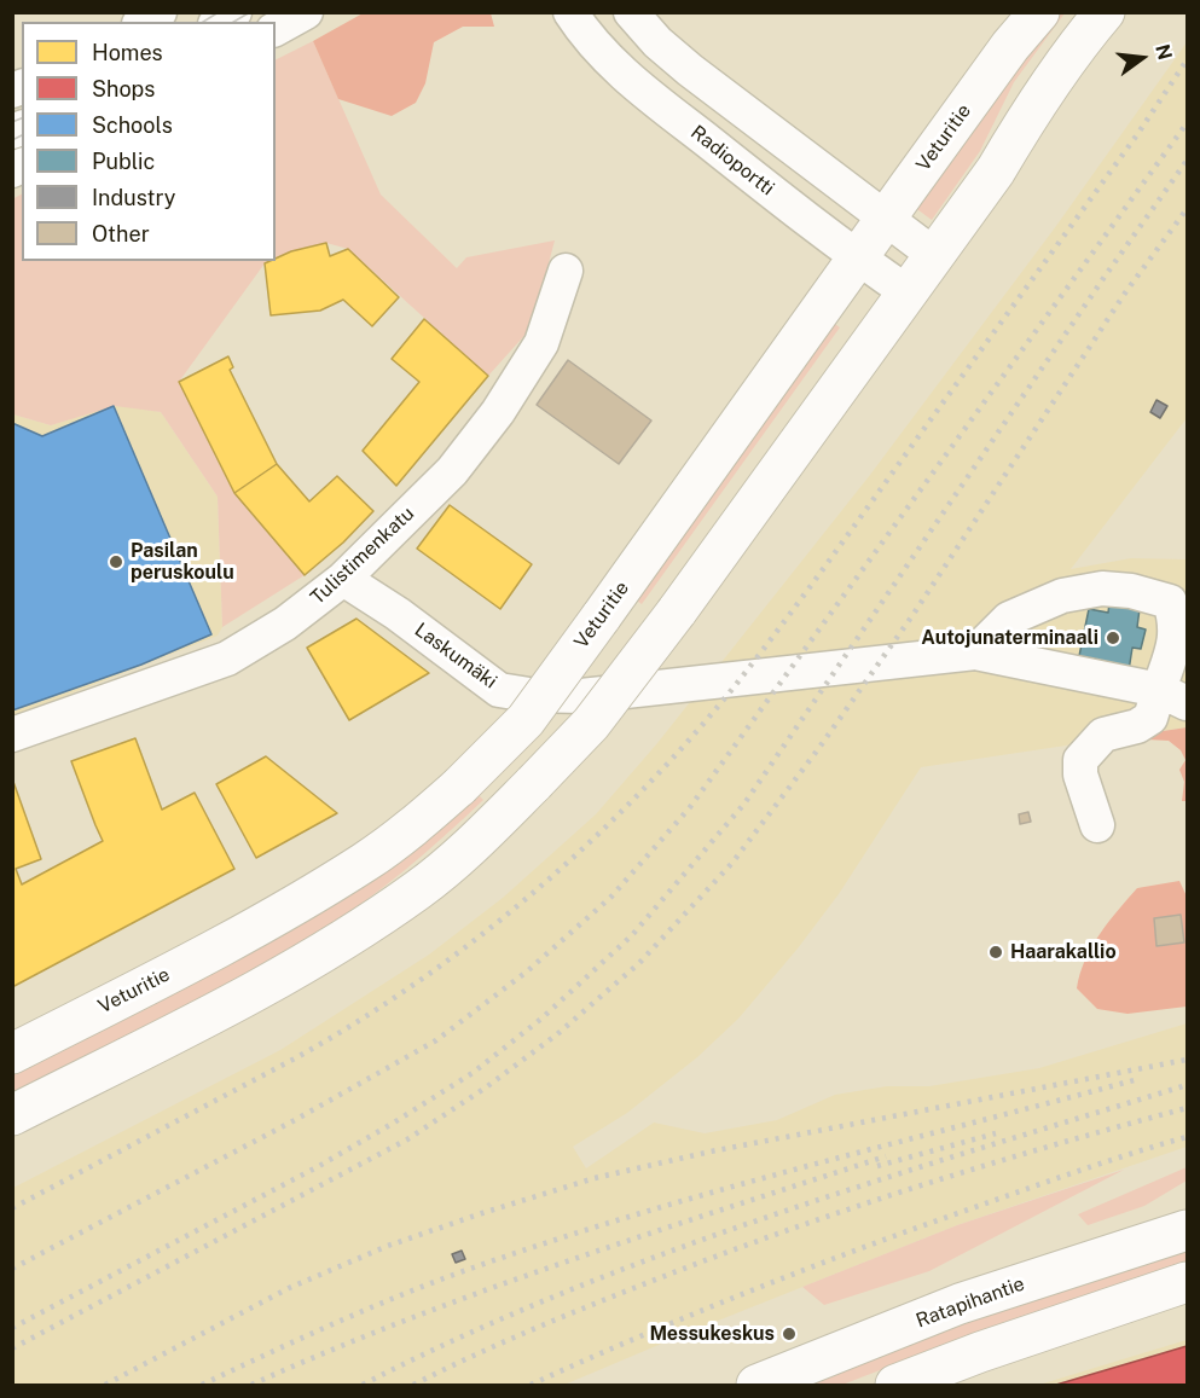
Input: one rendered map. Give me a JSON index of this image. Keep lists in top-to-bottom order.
{
  "streets": {
    "main road": ["Veturitie", "Ratapihantie"],
    "street": ["Radioportti", "Tulistimenkatu", "Laskumäki"]
  },
  "crossings": [
    ["Veturitie", "Radioportti"],
    ["Tulistimenkatu", "Laskumäki"]
  ],
  "places": [
    "Pasilan peruskoulu",
    "Autojunaterminaali",
    "Haarakallio",
    "Messukeskus"
  ],
  "legend": [
    "Homes",
    "Shops",
    "Schools",
    "Public",
    "Industry",
    "Other"
  ],
  "north": "right"
}
